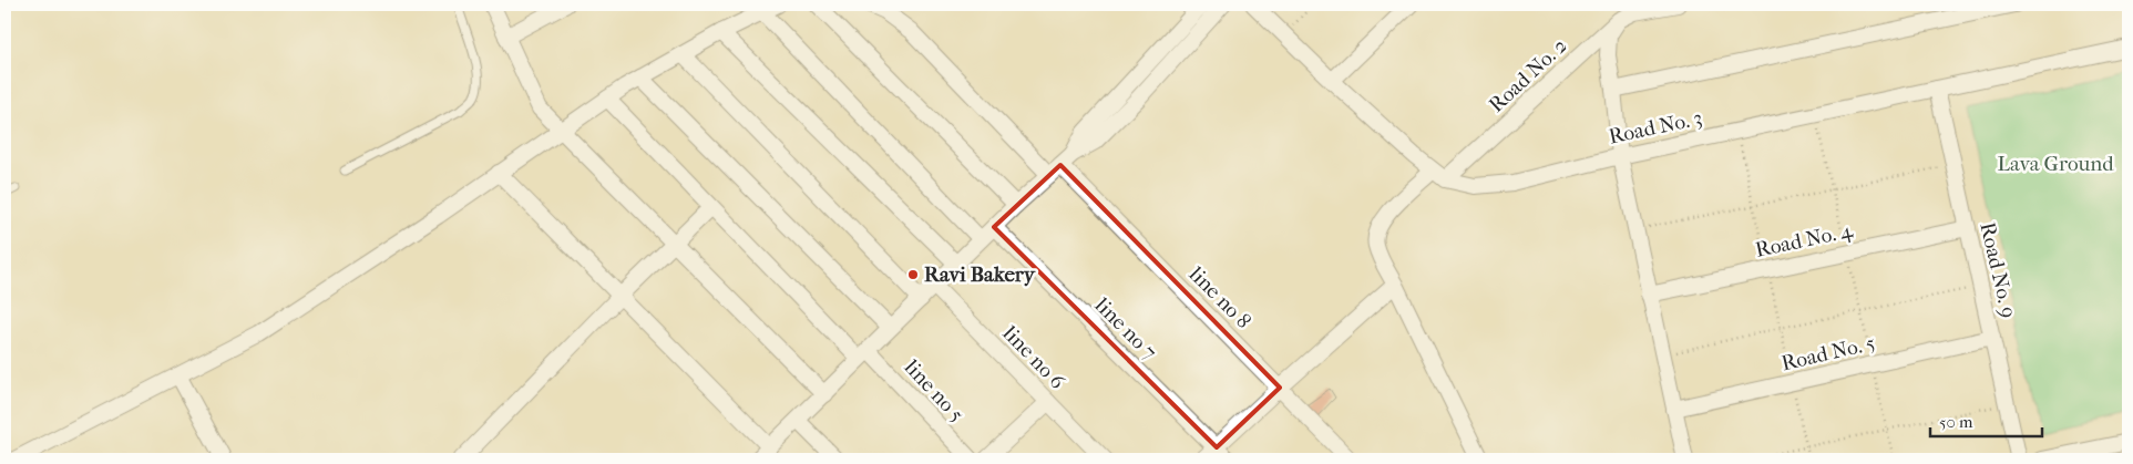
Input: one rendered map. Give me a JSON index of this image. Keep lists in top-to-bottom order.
{
  "streets": {
    "street": [
      "Road No. 2",
      "Road No. 3",
      "Road No. 4",
      "Road No. 9",
      "line no 8",
      "line no 7",
      "Road No. 5",
      "line no 6",
      "line no 5"
    ]
  },
  "crossings": [
    ["Road No. 2", "Road No. 3"],
    ["Road No. 3", "Road No. 9"],
    ["Road No. 4", "Road No. 9"],
    ["Road No. 9", "Road No. 5"]
  ],
  "parks": ["Lava Ground"],
  "places": ["Ravi Bakery"],
  "scale_bar": "50 m"
}
